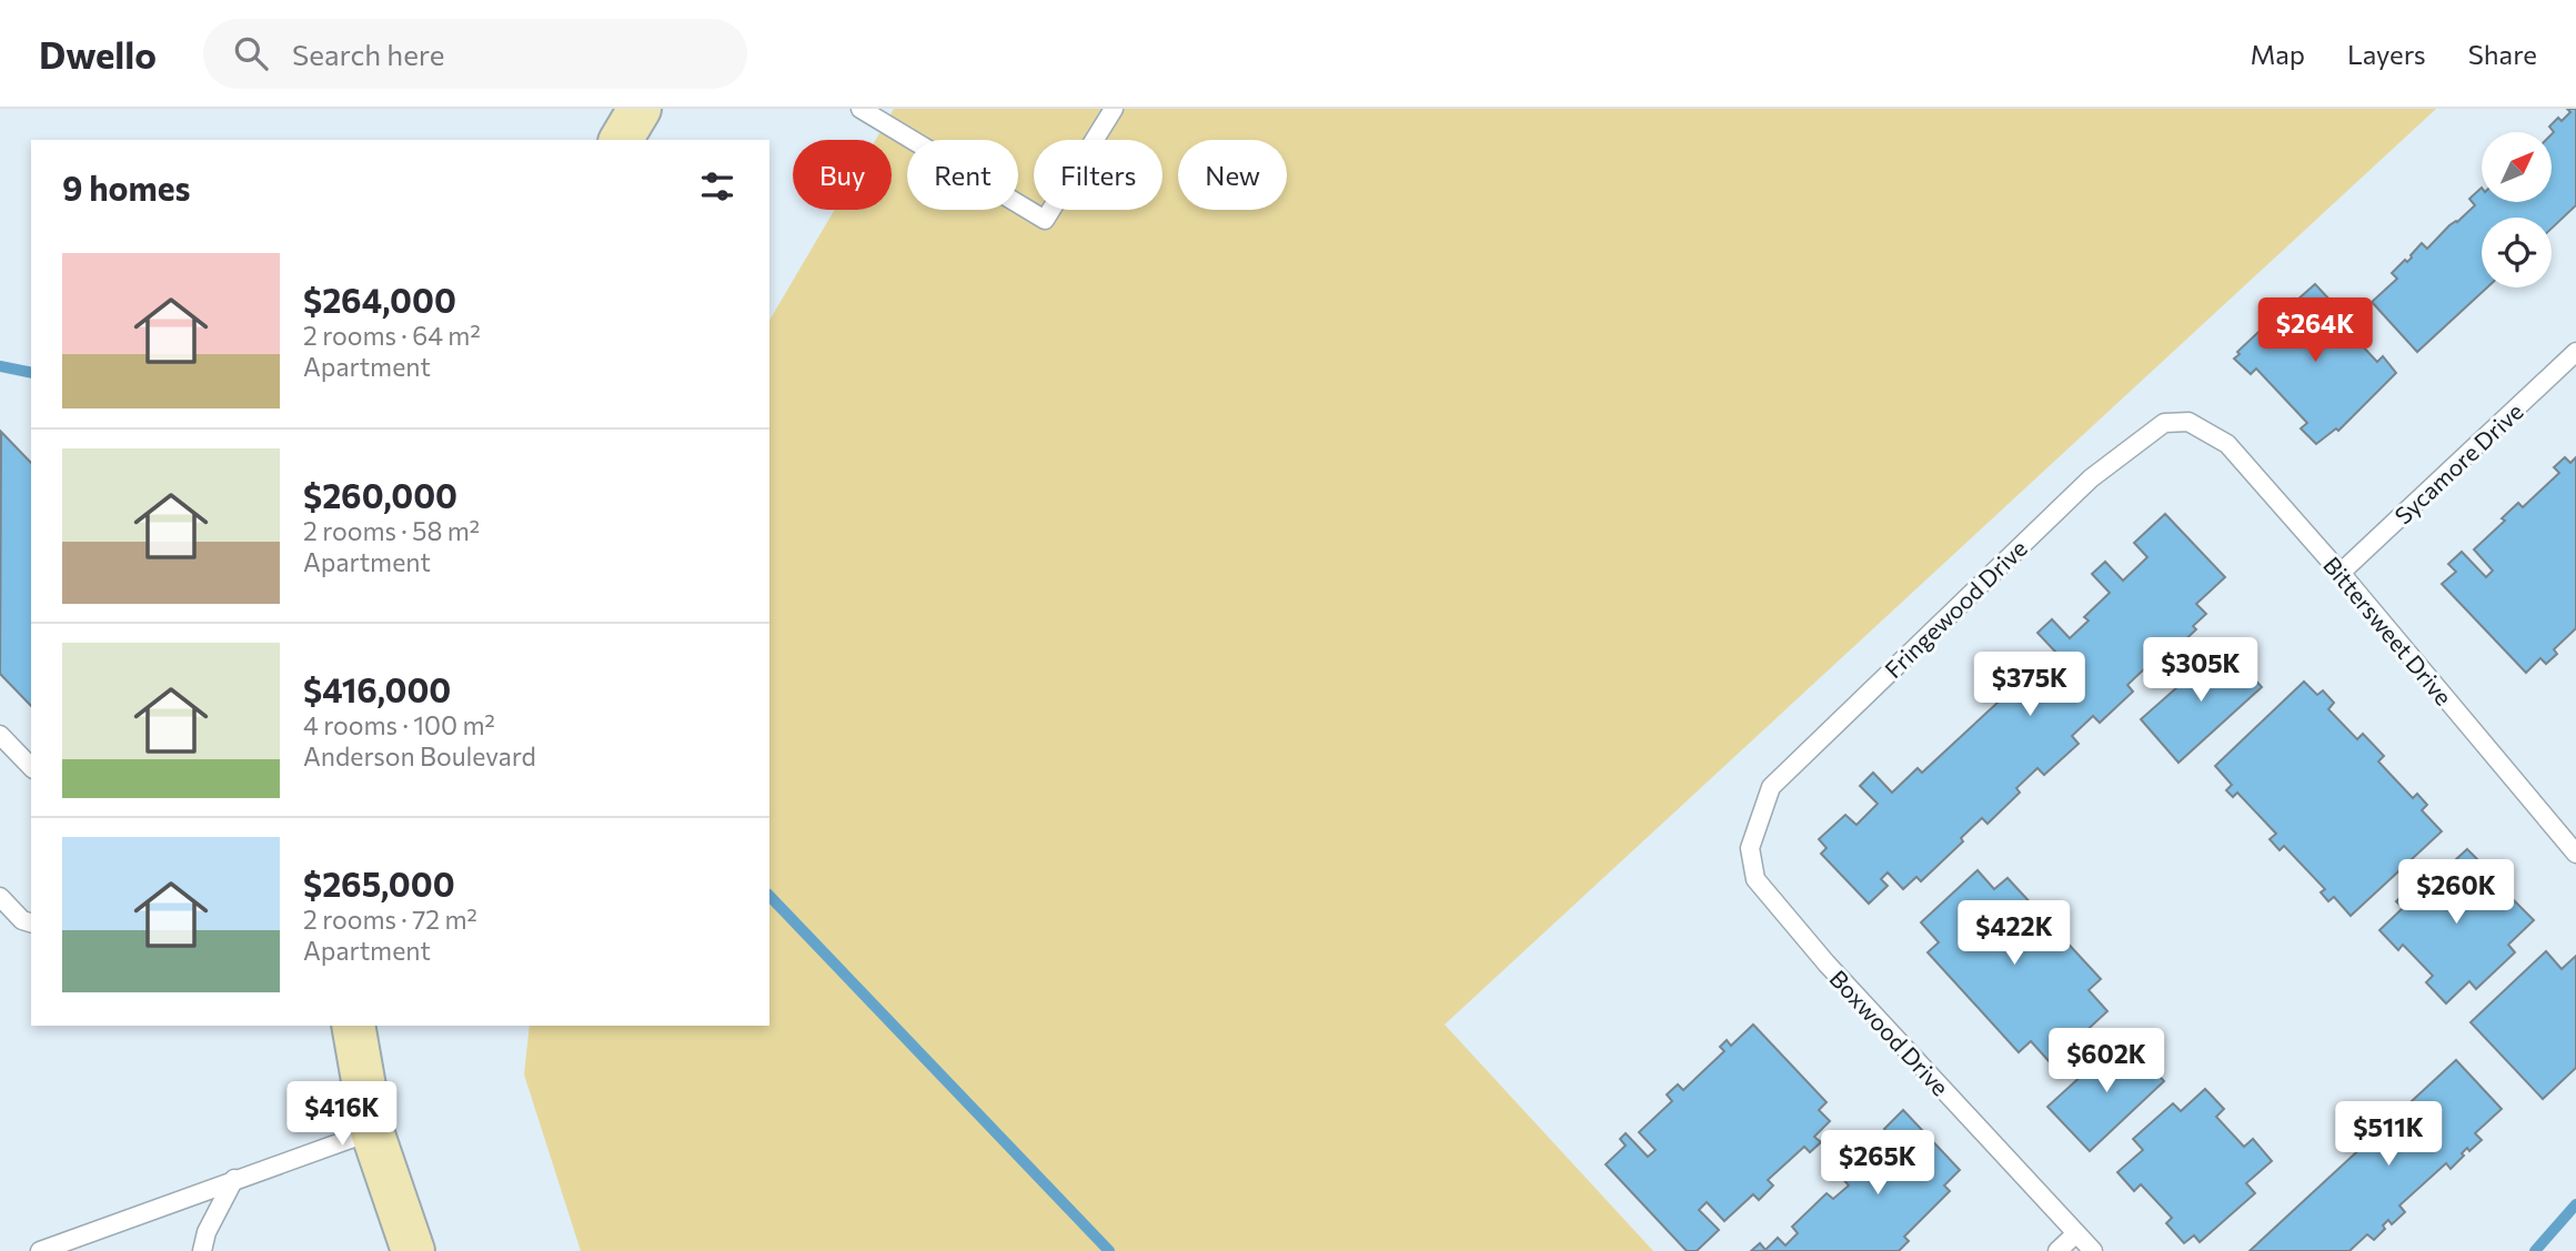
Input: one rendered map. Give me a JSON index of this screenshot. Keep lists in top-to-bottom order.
{
  "streets": {
    "lane": [
      "Sycamore Drive",
      "Fringewood Drive",
      "Bittersweet Drive",
      "Boxwood Drive"
    ]
  },
  "crossings": [
    ["Sycamore Drive", "Bittersweet Drive"],
    ["Fringewood Drive", "Bittersweet Drive"],
    ["Fringewood Drive", "Boxwood Drive"]
  ],
  "north": "top right",
  "page": {
    "header": "Dwello",
    "search": "Search here",
    "nav": ["Map", "Layers", "Share"],
    "chip": [
      "Buy",
      "Rent",
      "Filters",
      "New"
    ],
    "heading": "9 homes",
    "list": [
      {
        "name": "$264,000",
        "note": "2 rooms · 64 m² · Apartment"
      },
      {
        "name": "$260,000",
        "note": "2 rooms · 58 m² · Apartment"
      },
      {
        "name": "$416,000",
        "note": "4 rooms · 100 m² · Anderson Boulevard"
      },
      {
        "name": "$265,000",
        "note": "2 rooms · 72 m² · Apartment"
      }
    ],
    "price": [
      "$264K",
      "$305K",
      "$375K",
      "$260K",
      "$422K",
      "$602K",
      "$416K",
      "$511K",
      "$265K"
    ]
  }
}
